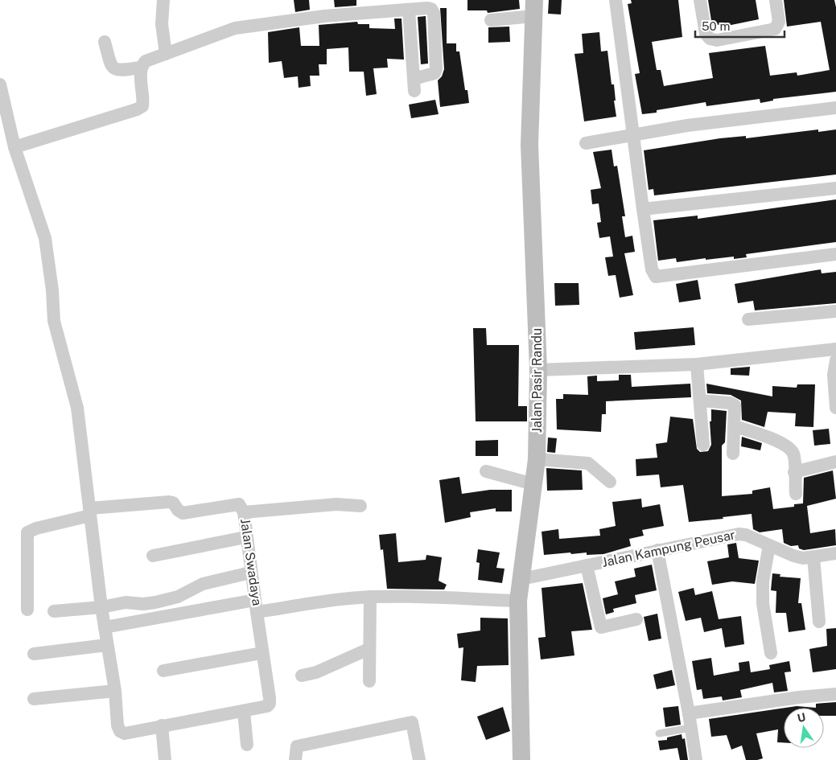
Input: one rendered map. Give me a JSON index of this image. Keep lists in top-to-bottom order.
{
  "streets": {
    "main road": ["Jalan Pasir Randu"],
    "street": ["Jalan Kampung Peusar", "Jalan Swadaya"]
  },
  "crossings": [
    ["Jalan Pasir Randu", "Jalan Kampung Peusar"],
    ["Jalan Pasir Randu", "Jalan Swadaya"]
  ],
  "scale_bar": "50 m",
  "north": "top"
}
